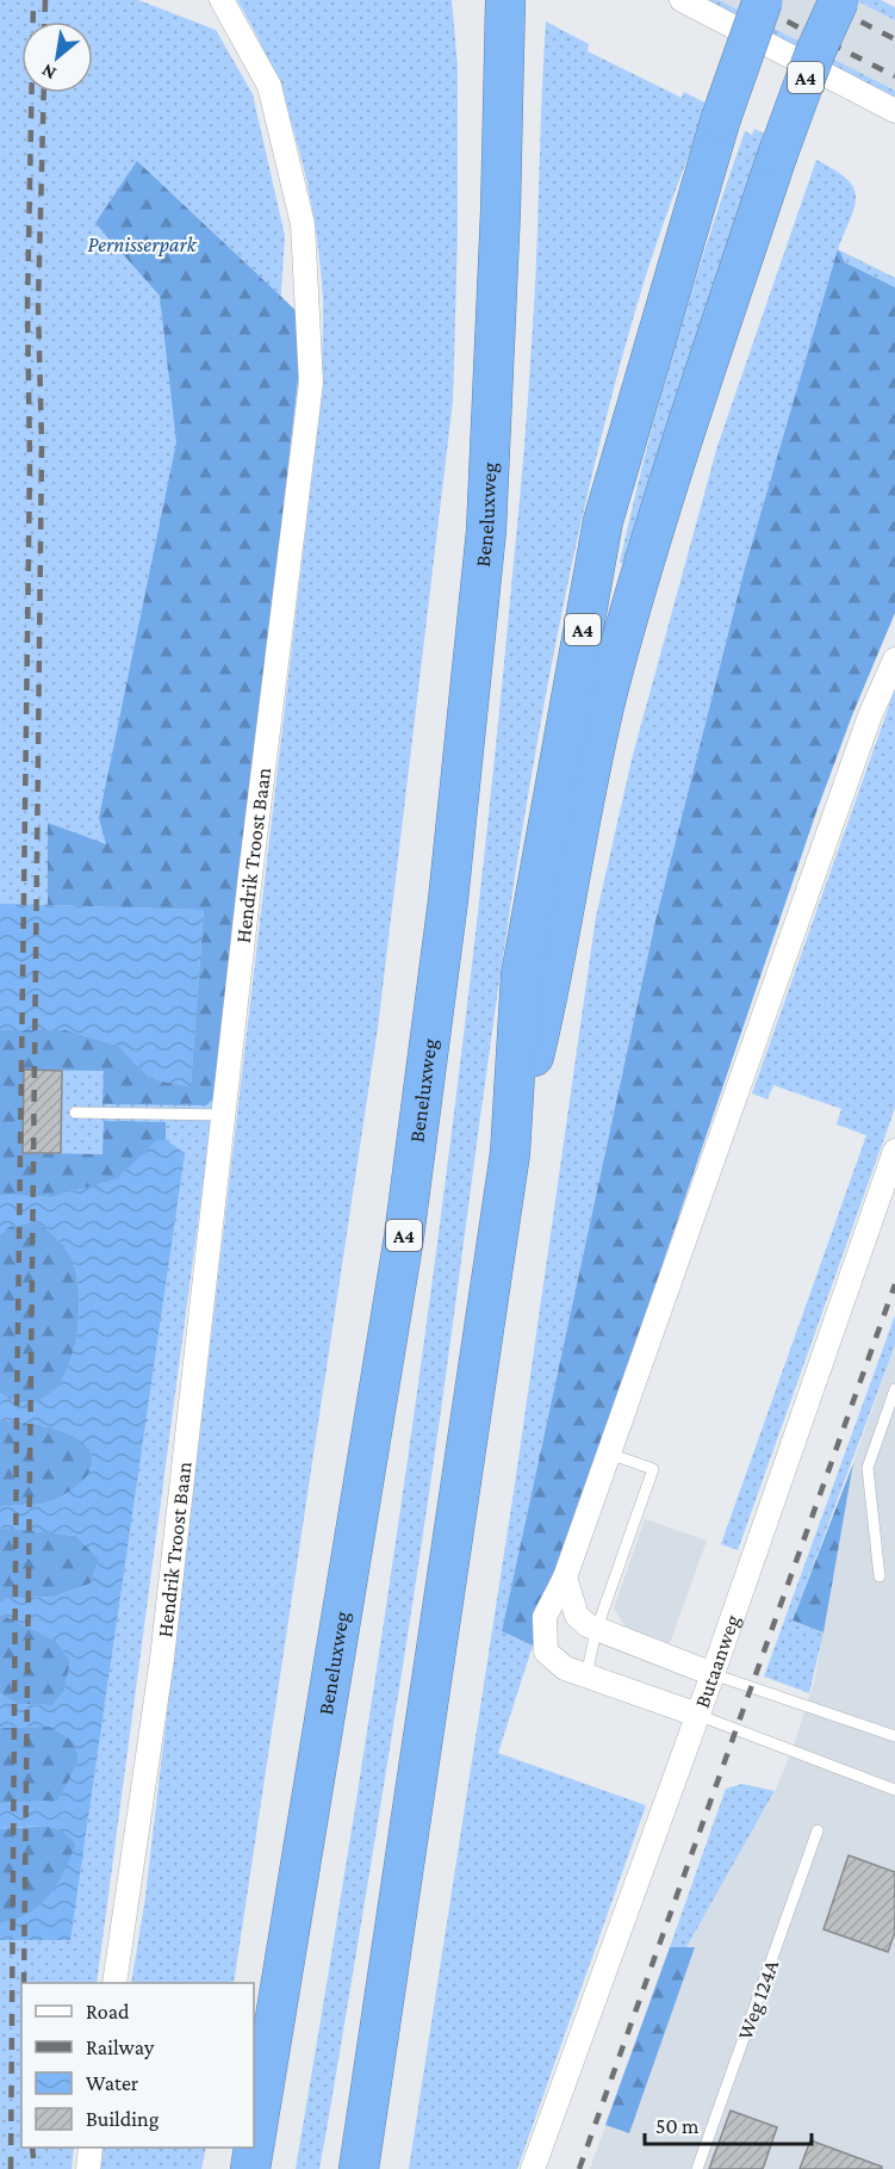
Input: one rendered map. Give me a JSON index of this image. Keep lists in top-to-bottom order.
{
  "streets": {
    "highway": ["A4", "Beneluxweg"],
    "street": ["Hendrik Troost Baan", "Butaanweg"],
    "lane": ["Weg 124A"]
  },
  "parks": ["Pernisserpark"],
  "legend": [
    "Road",
    "Railway",
    "Water",
    "Building"
  ],
  "scale_bar": "50 m",
  "north": "bottom left"
}
